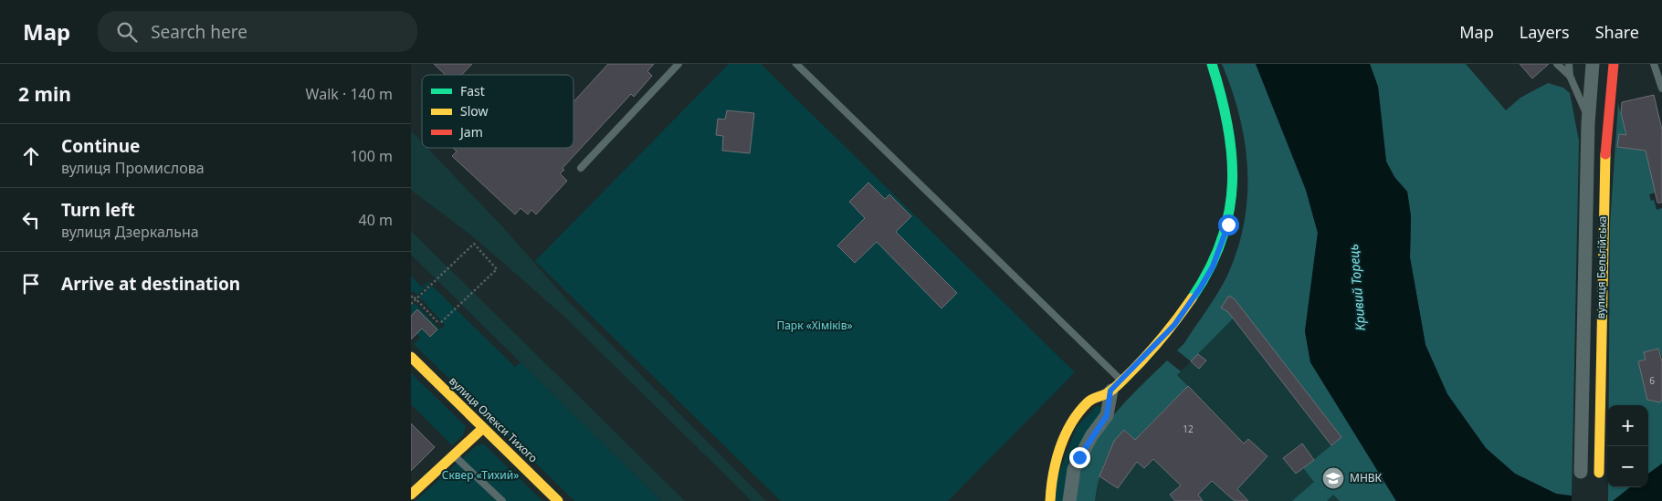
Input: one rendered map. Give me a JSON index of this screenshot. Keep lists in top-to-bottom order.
{
  "streets": {
    "street": ["вулиця Бельгійська", "вулиця Олекси Тихого"]
  },
  "water": ["Кривий Торець"],
  "parks": ["Парк «Хіміків»", "Сквер «Тихий»"],
  "places": {
    "school or university": ["МНВК"]
  },
  "house_numbers": ["6", "12"],
  "legend": ["Fast", "Slow", "Jam"],
  "page": {
    "header": "Map",
    "search": "Search here",
    "nav": ["Map", "Layers", "Share"],
    "heading": ["2 min", "Walk · 140 m"],
    "list": [
      ["Continue", "вулиця Промислова", "100 m"],
      ["Turn left", "вулиця Дзеркальна", "40 m"],
      "Arrive at destination"
    ],
    "map_buttons": ["+", "−"]
  }
}
